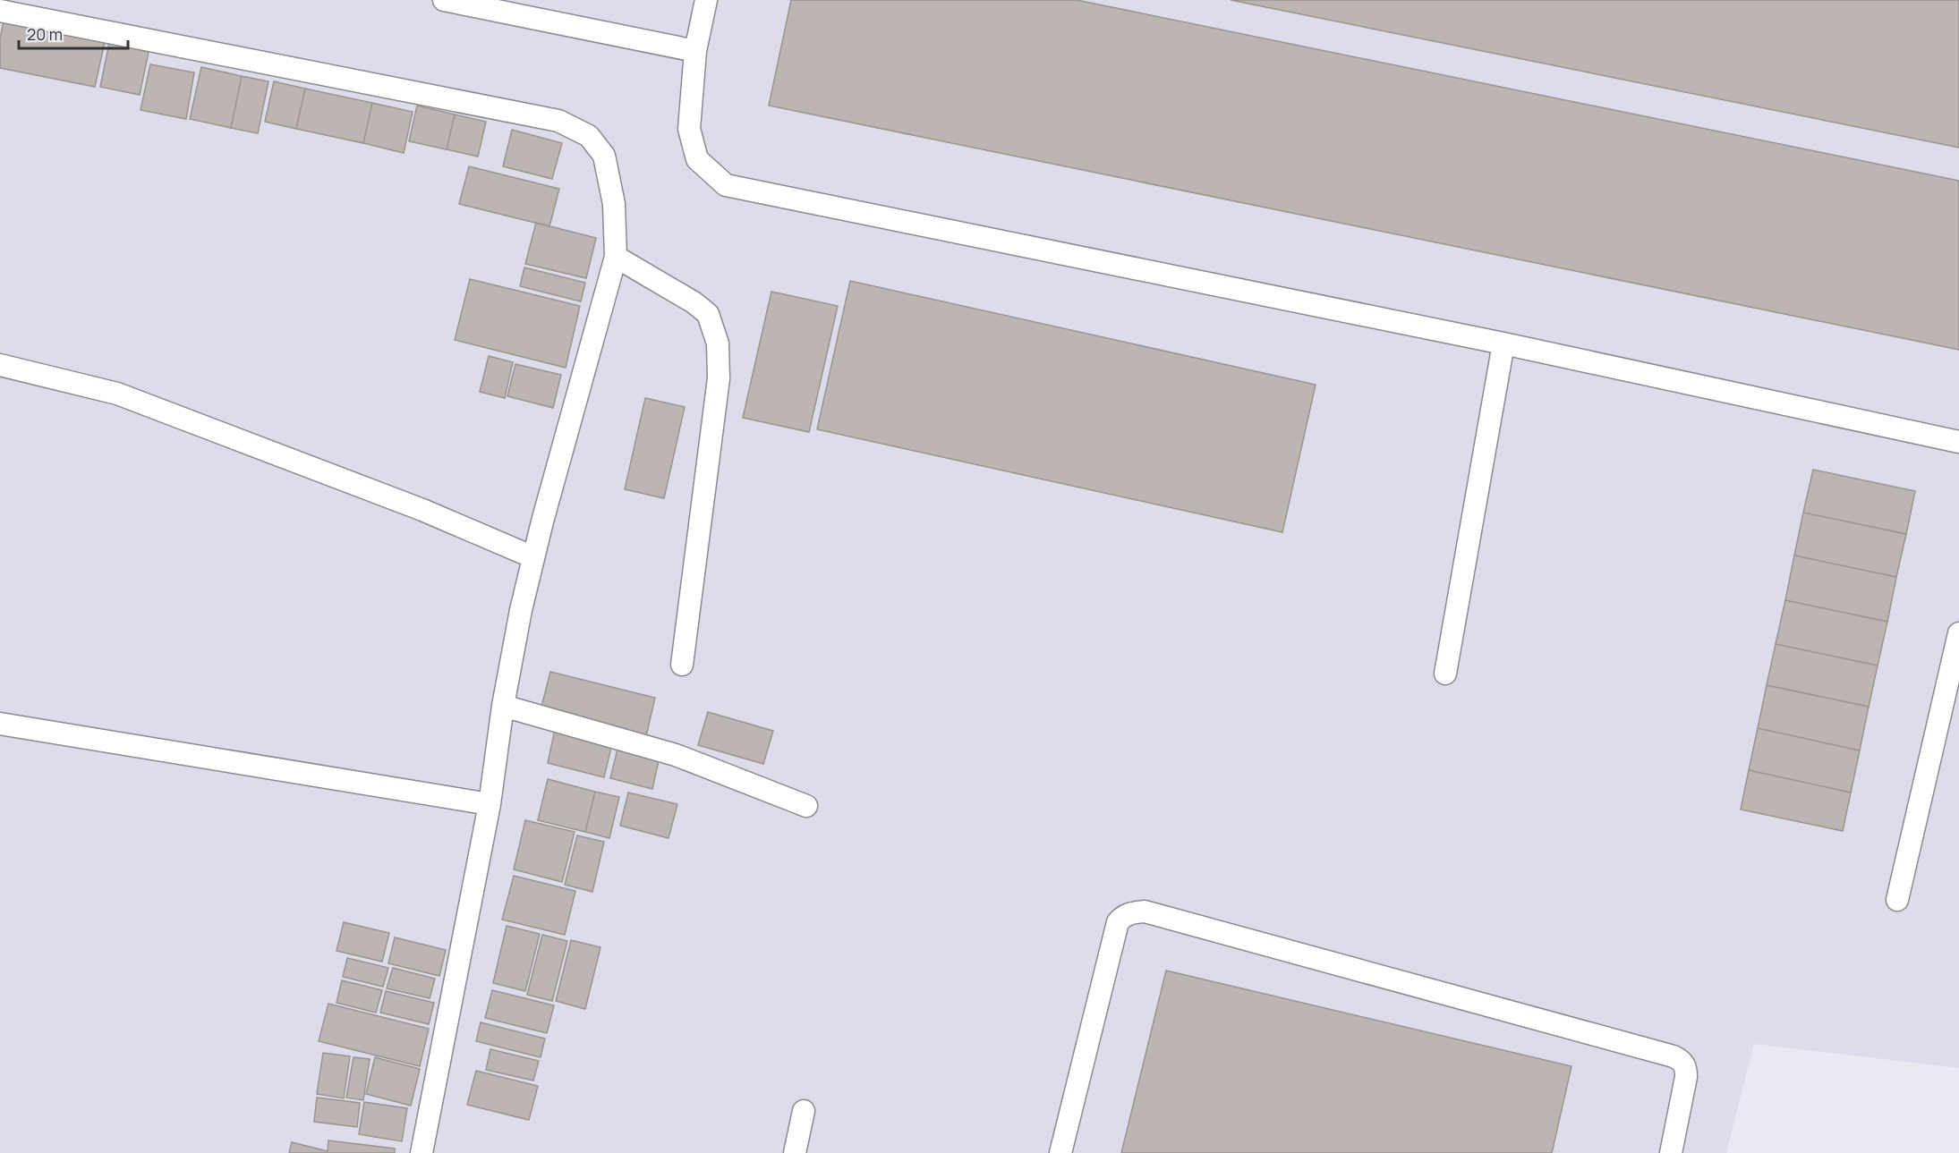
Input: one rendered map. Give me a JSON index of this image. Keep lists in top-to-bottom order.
{
  "scale_bar": "20 m"
}
